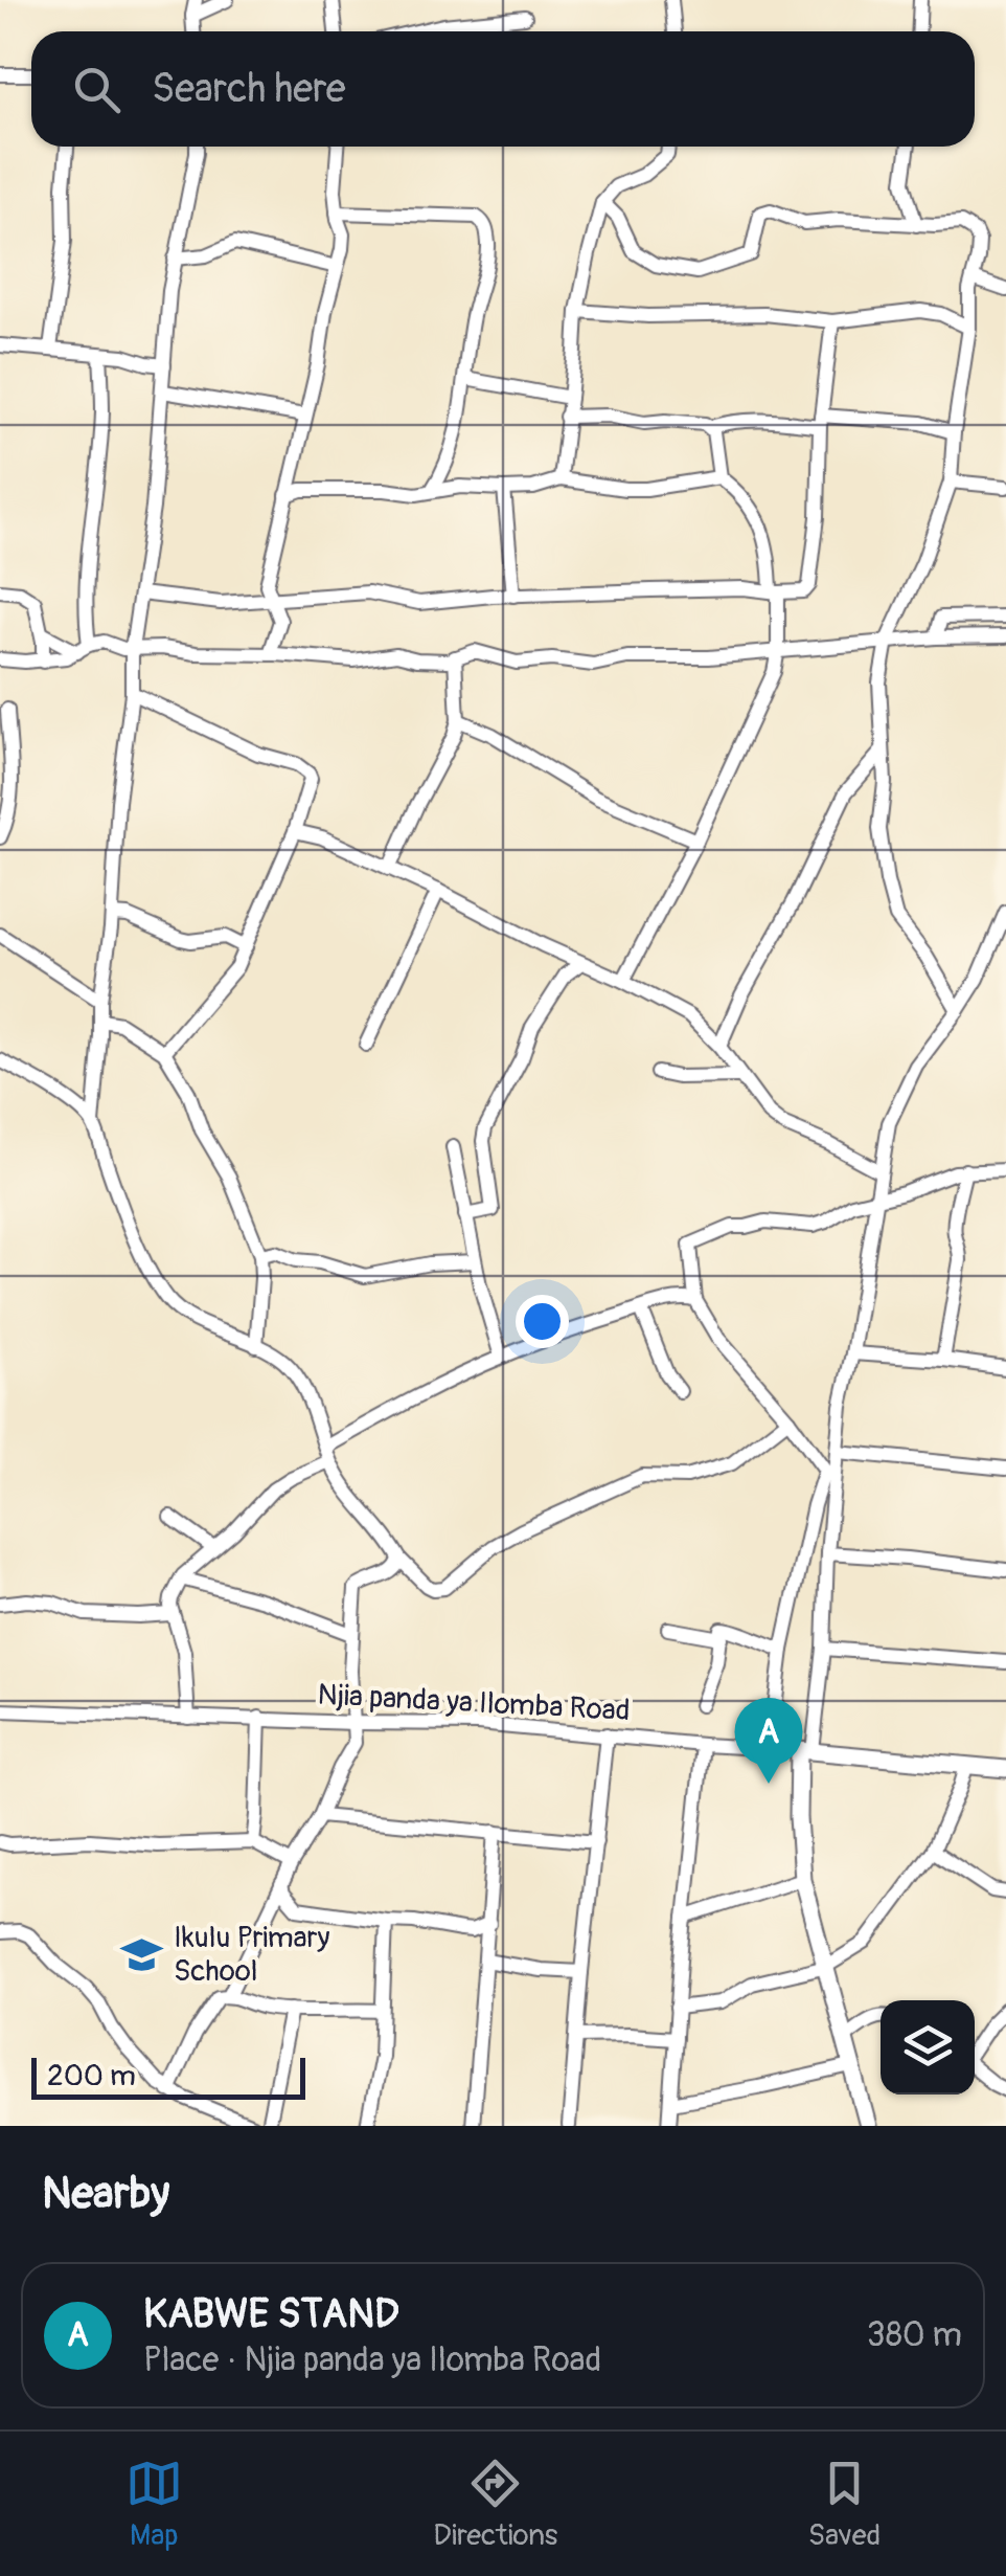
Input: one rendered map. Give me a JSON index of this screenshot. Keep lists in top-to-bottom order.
{
  "streets": {
    "main road": ["Njia panda ya Ilomba Road"]
  },
  "places": {
    "school or university": ["Ikulu Primary School"]
  },
  "scale_bar": "200 m",
  "page": {
    "search": "Search here",
    "pins": "A",
    "scale": "200 m",
    "heading": "Nearby",
    "list": [
      {
        "mark": "A",
        "name": "KABWE STAND",
        "note": "Place · Njia panda ya Ilomba Road",
        "value": "380 m"
      }
    ],
    "nav": ["Map", "Directions", "Saved"]
  }
}
